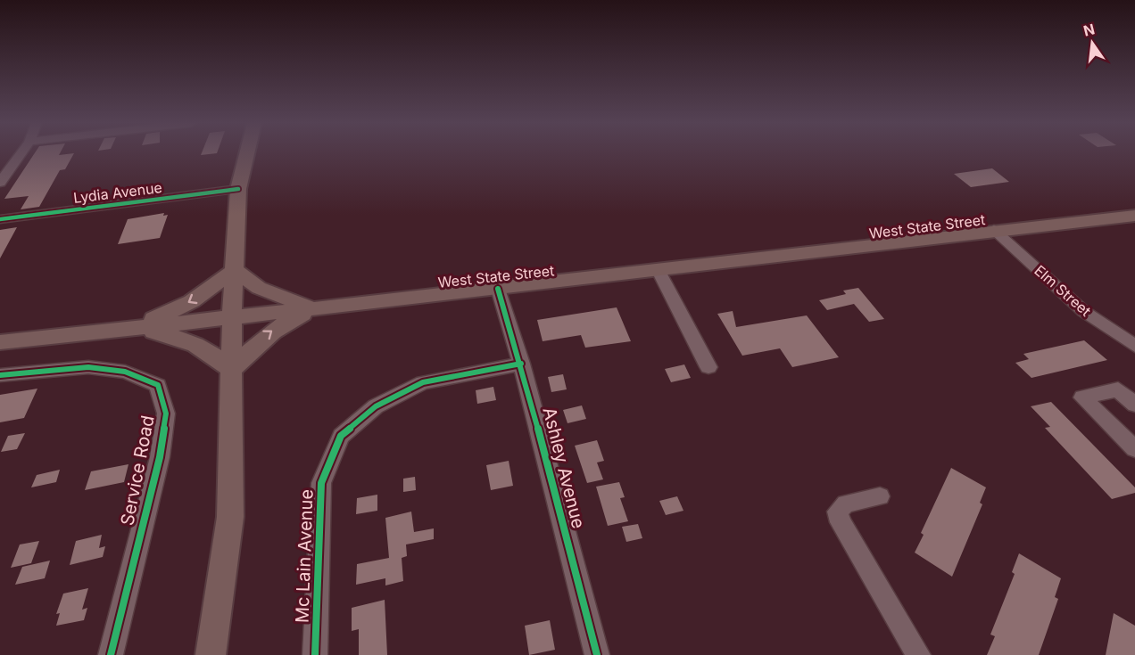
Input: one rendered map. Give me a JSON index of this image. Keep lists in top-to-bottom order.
{
  "streets": {
    "main road": ["West State Street"],
    "street": [
      "Lydia Avenue",
      "Elm Street",
      "Ashley Avenue",
      "Service Road",
      "Mc Lain Avenue"
    ]
  },
  "crossings": [
    ["West State Street", "Elm Street"],
    ["West State Street", "Ashley Avenue"],
    ["Ashley Avenue", "Mc Lain Avenue"]
  ],
  "north": "top"
}
